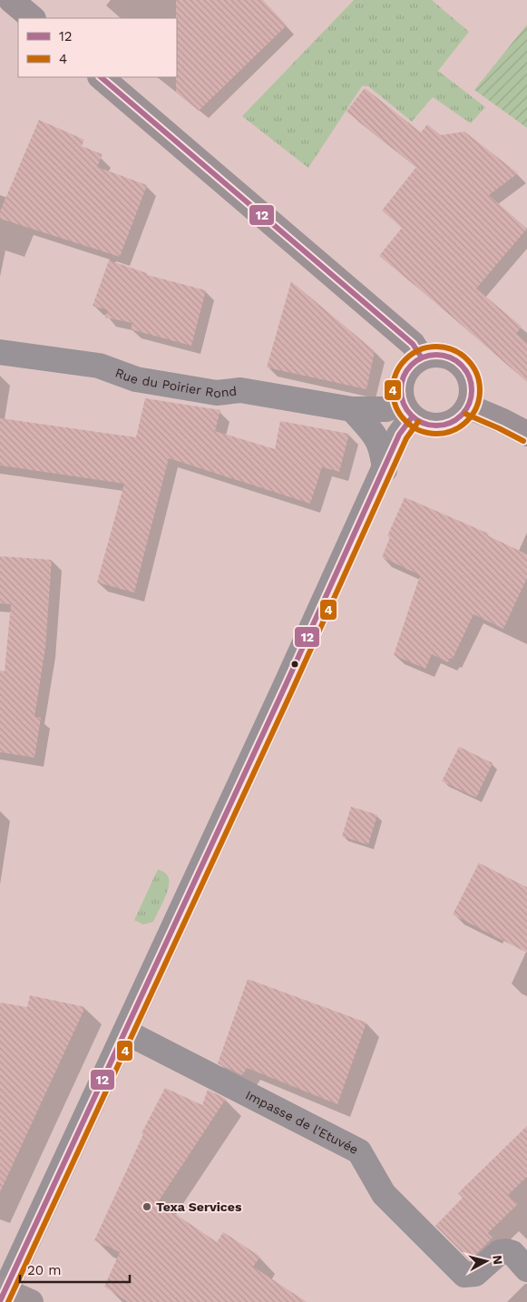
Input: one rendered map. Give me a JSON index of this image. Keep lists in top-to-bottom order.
{
  "streets": {
    "street": ["Rue du Poirier Rond", "Impasse de l'Etuvée"]
  },
  "places": ["Texa Services"],
  "lines": ["transit line 12", "transit line 4"],
  "legend": ["12", "4"],
  "scale_bar": "20 m",
  "north": "right"
}
